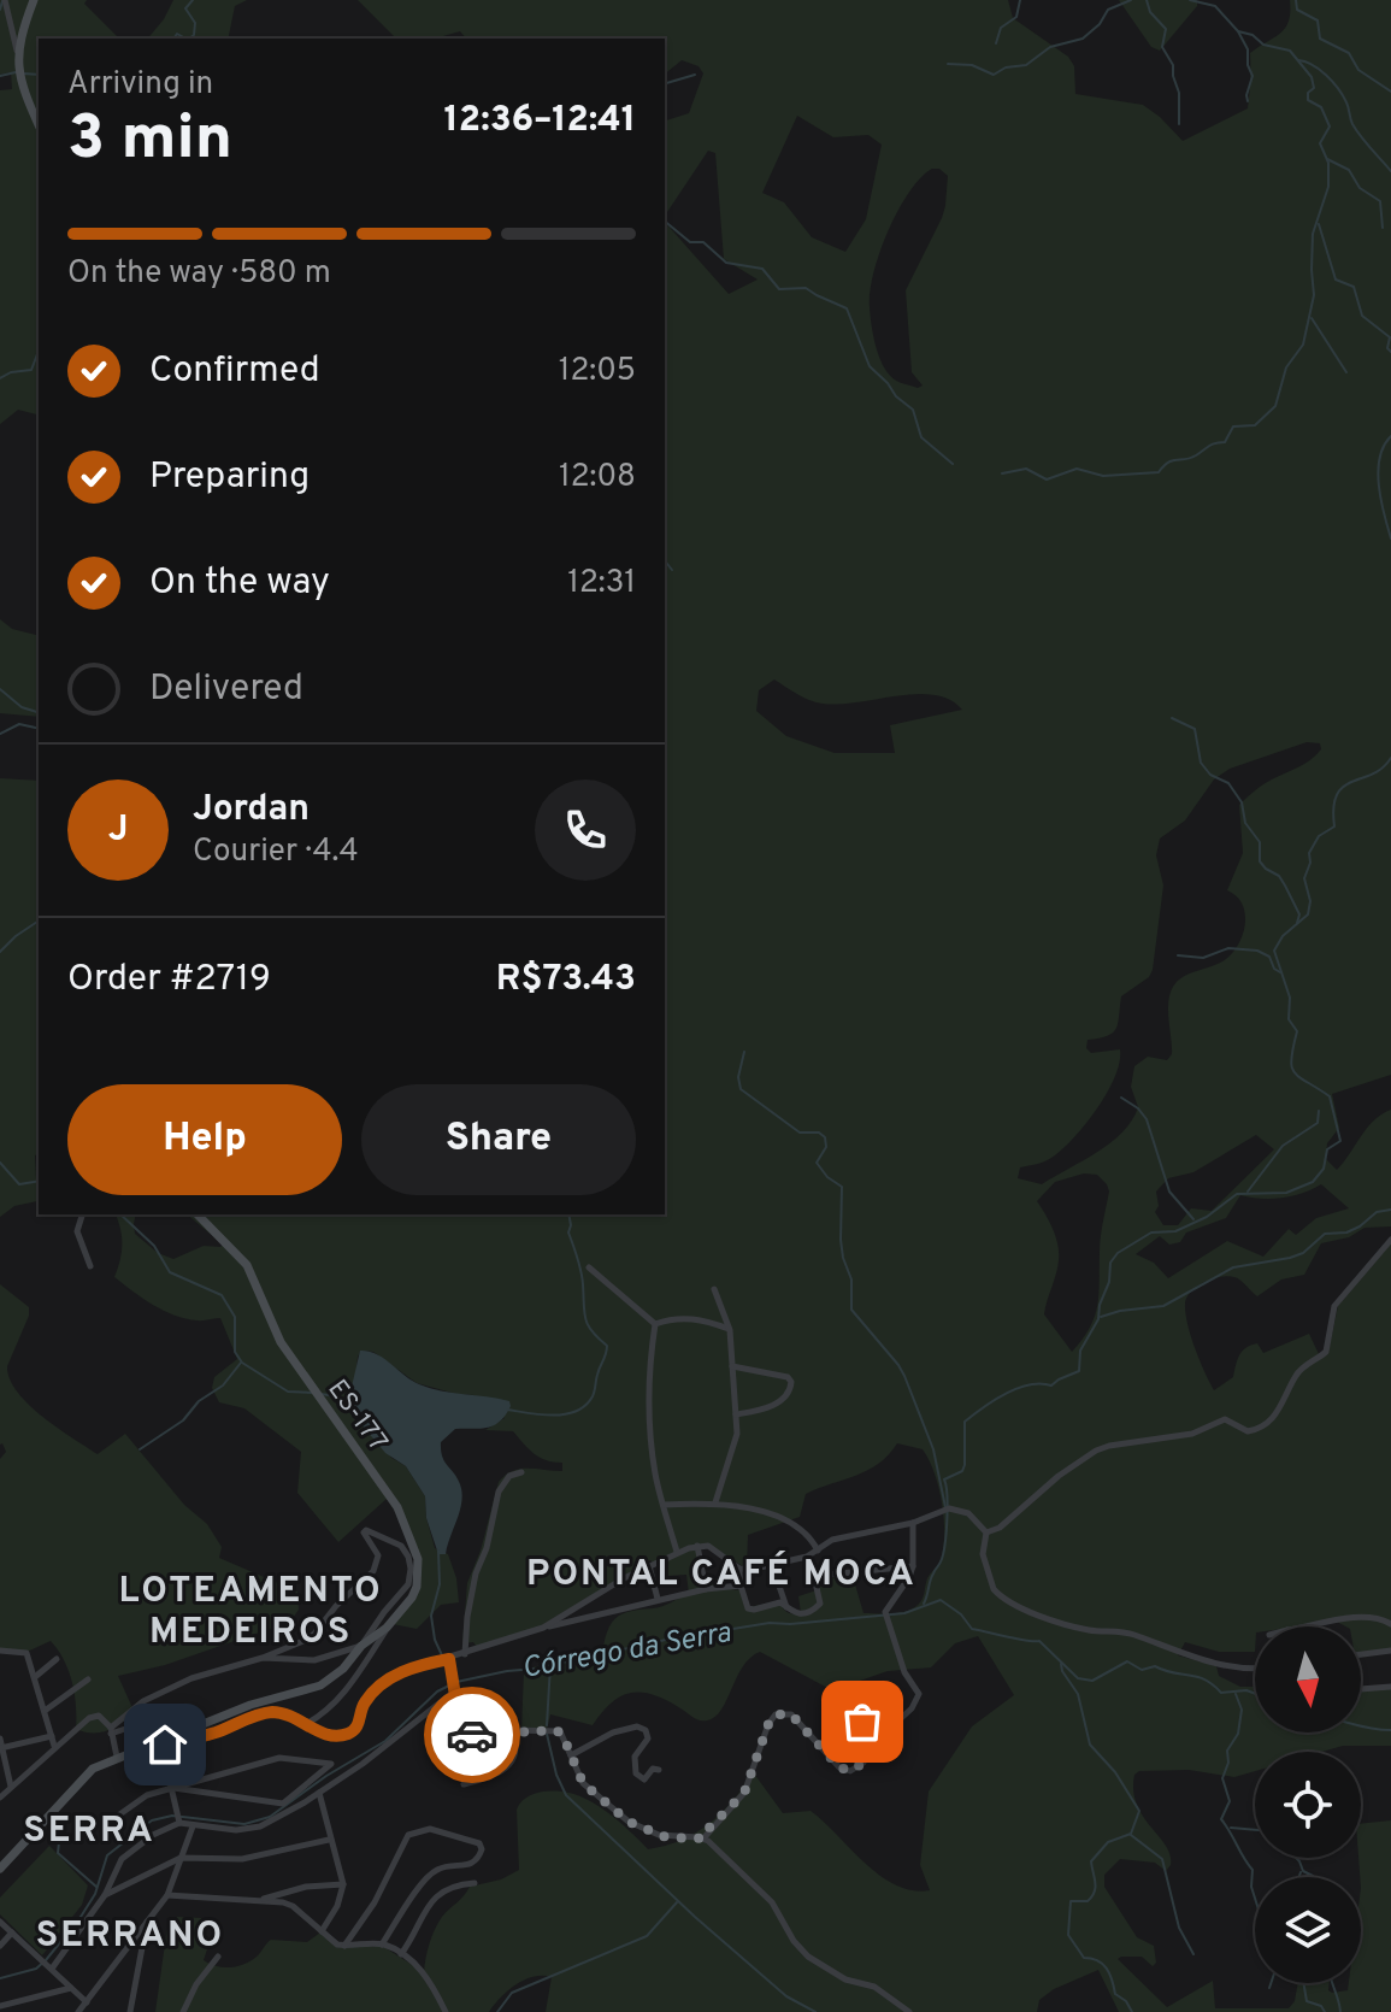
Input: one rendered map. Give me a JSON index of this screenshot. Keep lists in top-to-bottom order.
{
  "streets": {
    "main road": ["ES-177"]
  },
  "districts": [
    "PONTAL CAFÉ MOCA",
    "LOTEAMENTO MEDEIROS",
    "SERRA",
    "SERRANO"
  ],
  "water": ["Córrego da Serra"],
  "north": "bottom",
  "page": {
    "heading": ["3 min", "Arriving in", "12:36–12:41"],
    "panel": [
      "Jordan",
      "Courier · 4.4",
      "Order #2719",
      "R$73.43"
    ],
    "bar": "On the way · 580 m",
    "list": [
      ["Confirmed", "12:05"],
      ["Preparing", "12:08"],
      ["On the way", "12:31"],
      "Delivered"
    ],
    "round": "J",
    "buttons": ["Help", "Share"]
  }
}
